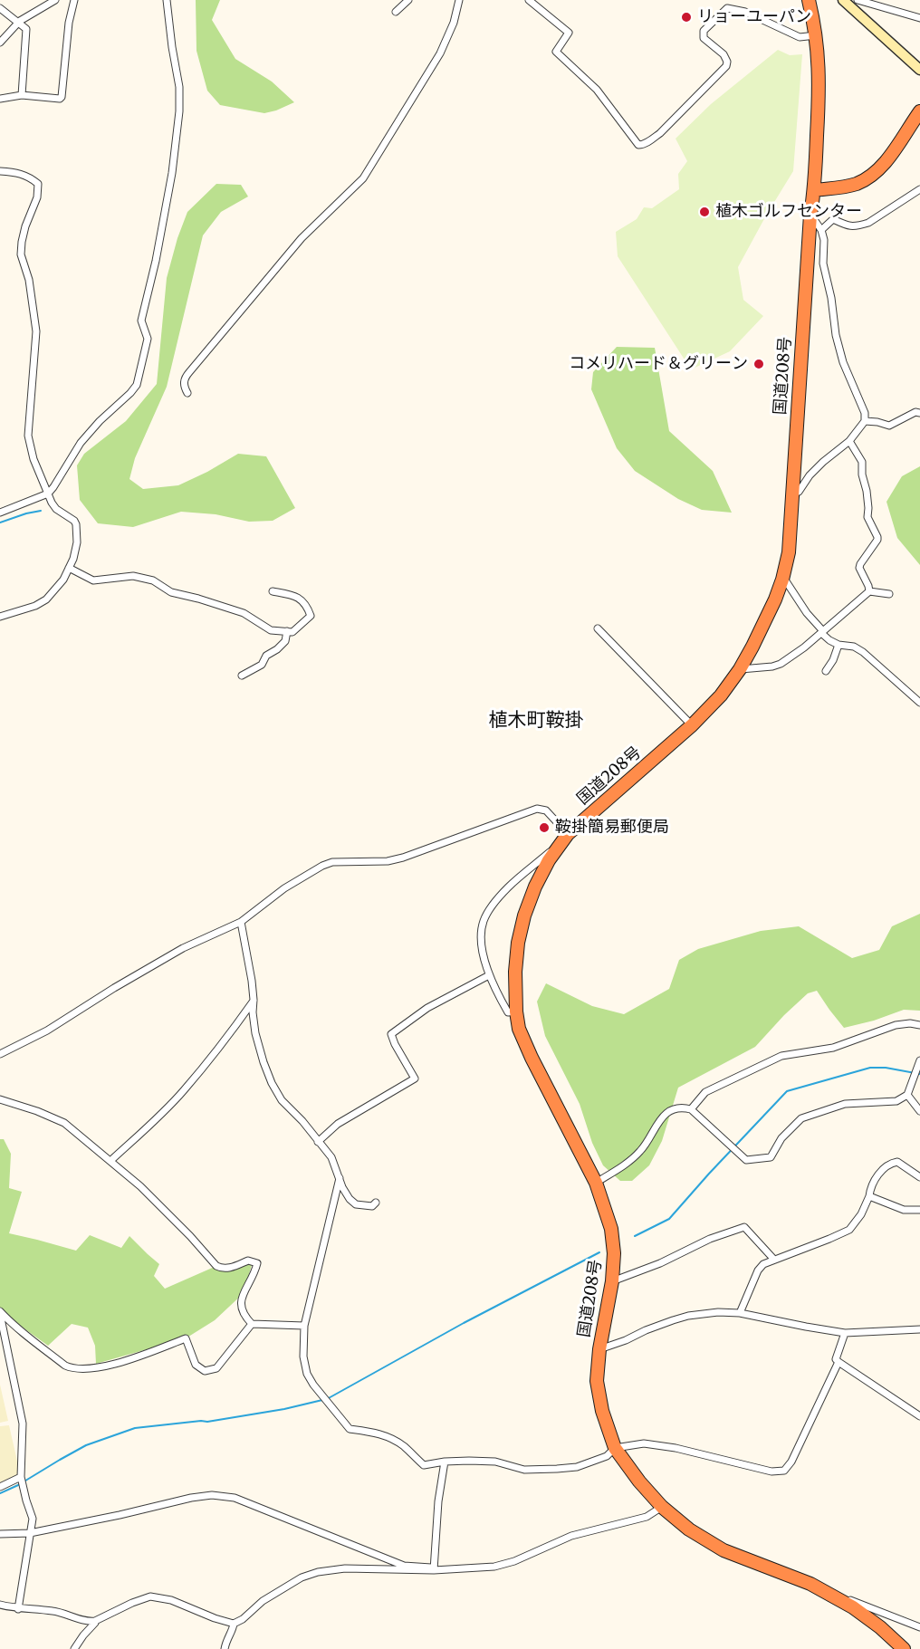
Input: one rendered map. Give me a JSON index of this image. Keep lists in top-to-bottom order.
{
  "streets": {
    "highway": ["国道208号"]
  },
  "districts": ["植木町鞍掛"],
  "places": [
    "リョーユーパン",
    "植木ゴルフセンター",
    "コメリハード＆グリーン",
    "鞍掛簡易郵便局"
  ]
}
